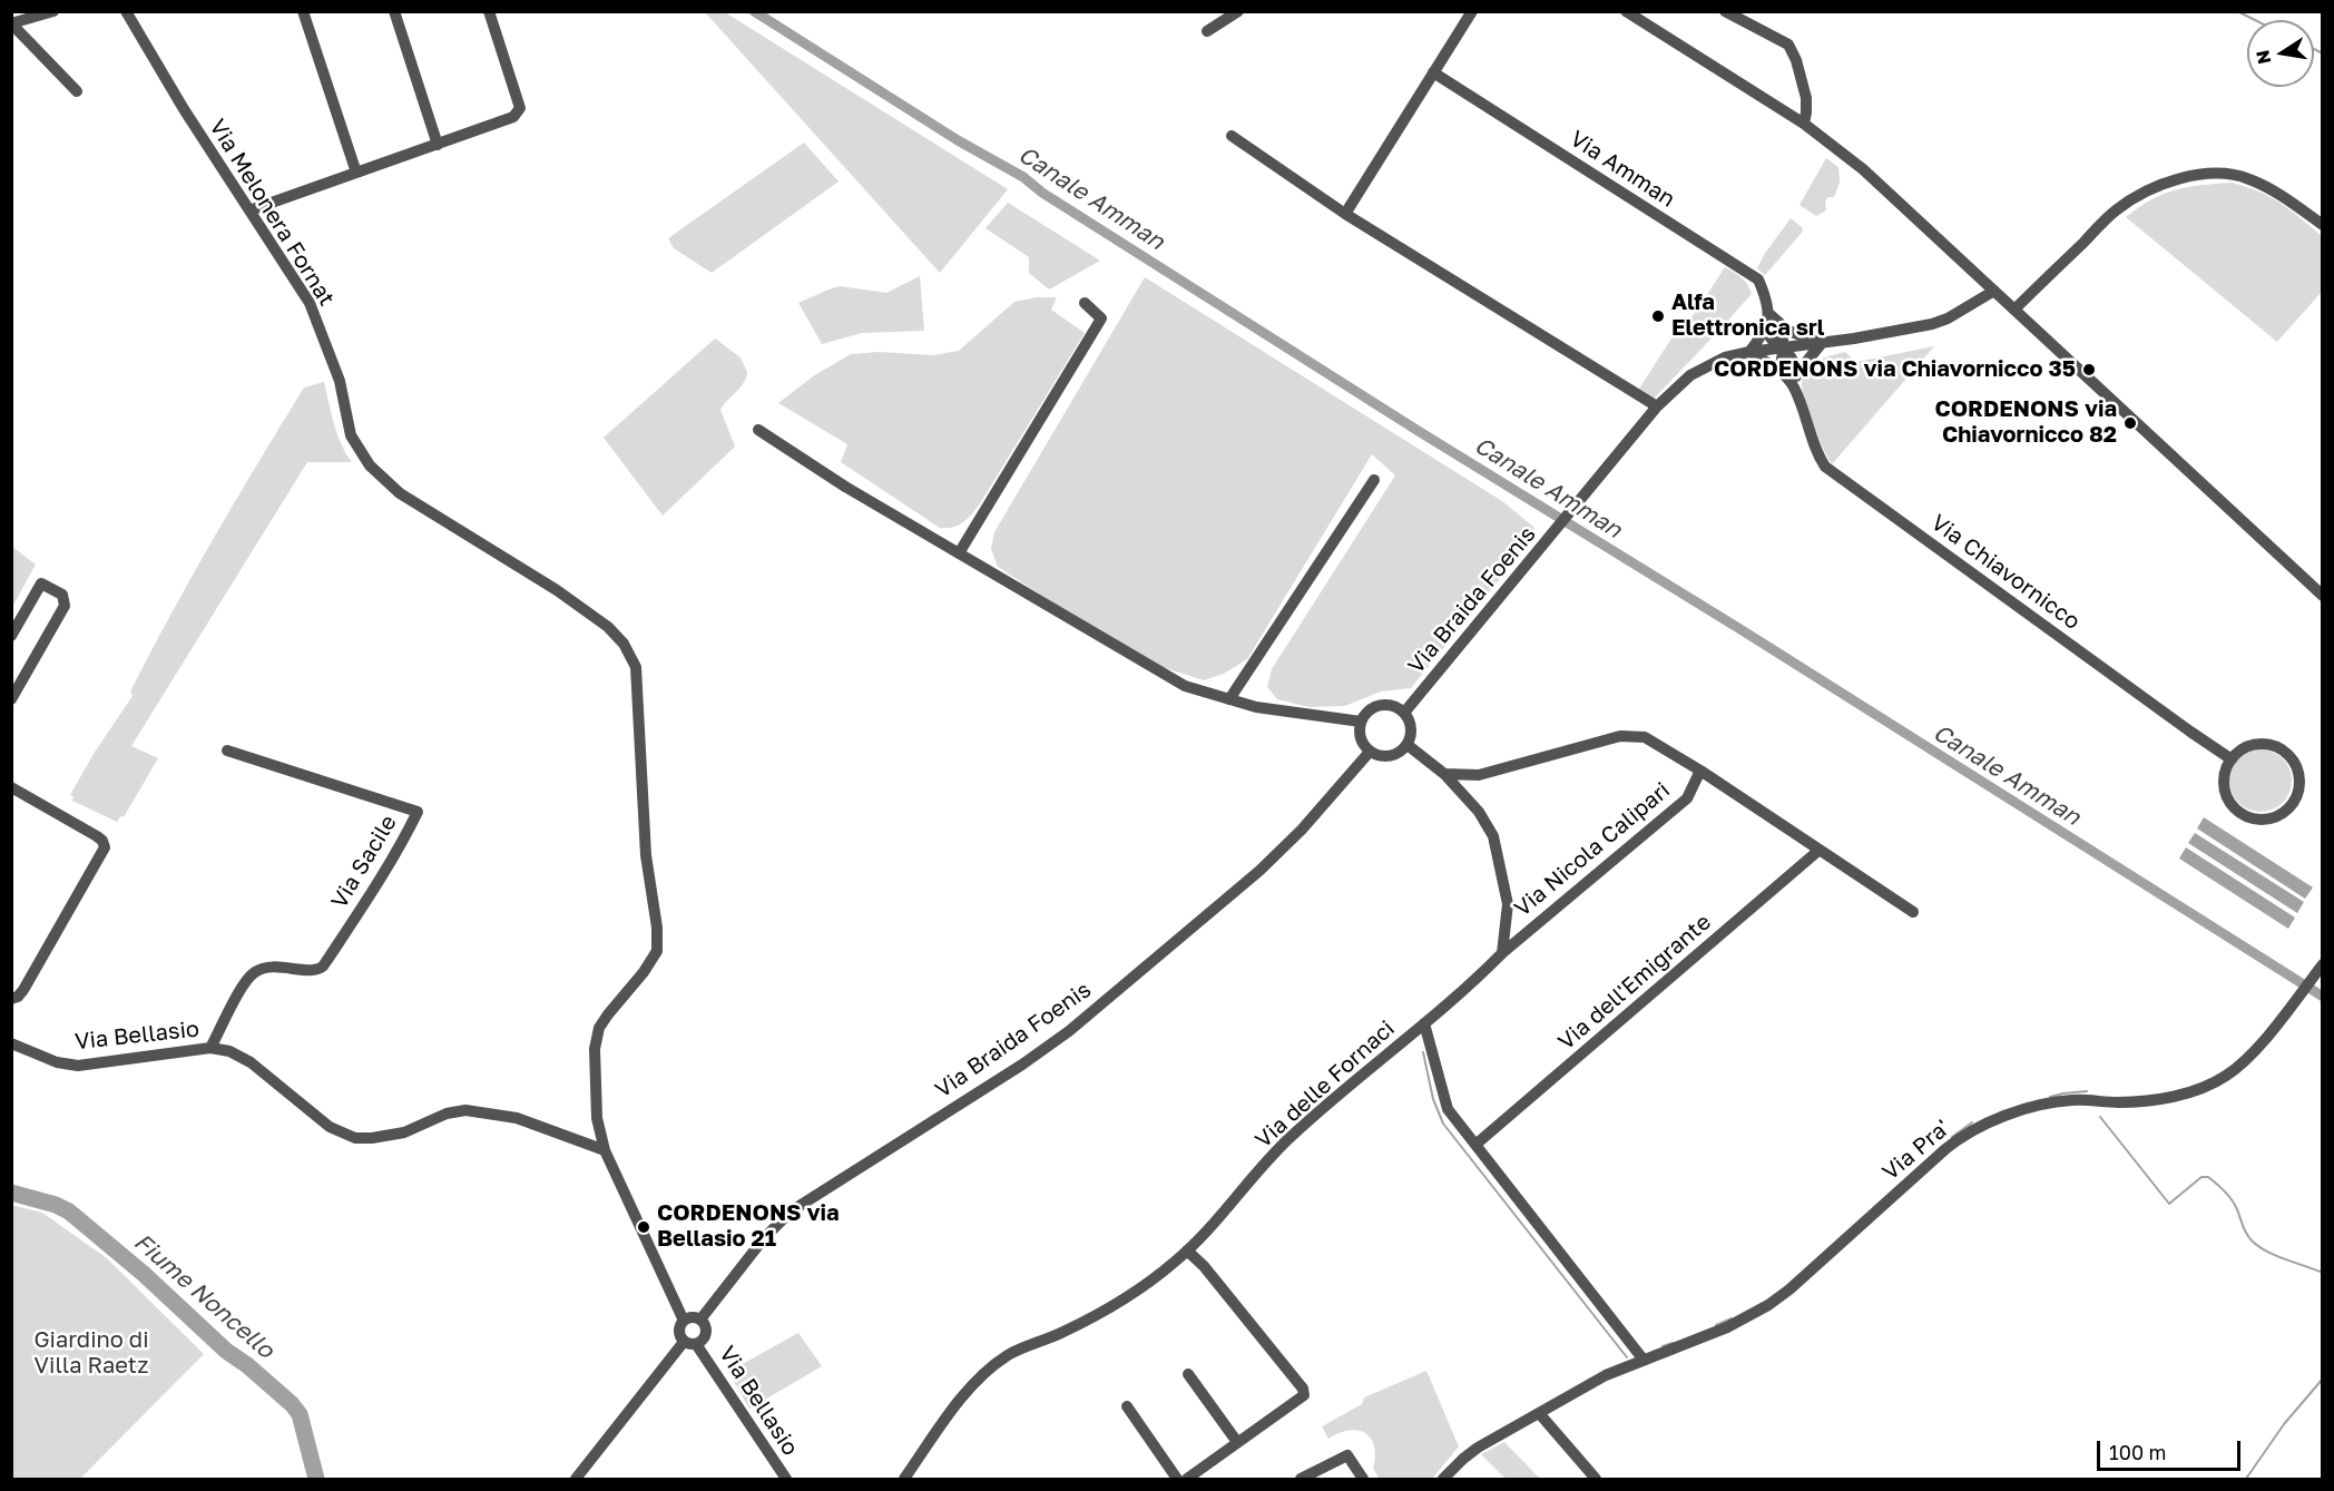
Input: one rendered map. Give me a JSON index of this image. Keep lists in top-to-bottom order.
{
  "streets": {
    "street": [
      "Via Amman",
      "Via Melonera Fornat",
      "Via Chiavornicco",
      "Via Braida Foenis",
      "Via Nicola Calipari",
      "Via Sacile",
      "Via dell'Emigrante",
      "Via Bellasio",
      "Via delle Fornaci",
      "Via Pra'"
    ]
  },
  "crossings": [
    ["Via Melonera Fornat", "Via Bellasio"],
    ["Via Chiavornicco", "Via Braida Foenis"],
    ["Via Braida Foenis", "Via Bellasio"],
    ["Via Nicola Calipari", "Via dell'Emigrante"],
    ["Via Nicola Calipari", "Via delle Fornaci"],
    ["Via Sacile", "Via Bellasio"]
  ],
  "water": ["Canale Amman", "Fiume Noncello"],
  "parks": ["Giardino di Villa Raetz"],
  "places": [
    "Alfa Elettronica srl",
    "CORDENONS via Chiavornicco 35",
    "CORDENONS via Chiavornicco 82",
    "CORDENONS via Bellasio 21"
  ],
  "scale_bar": "100 m",
  "north": "left"
}
